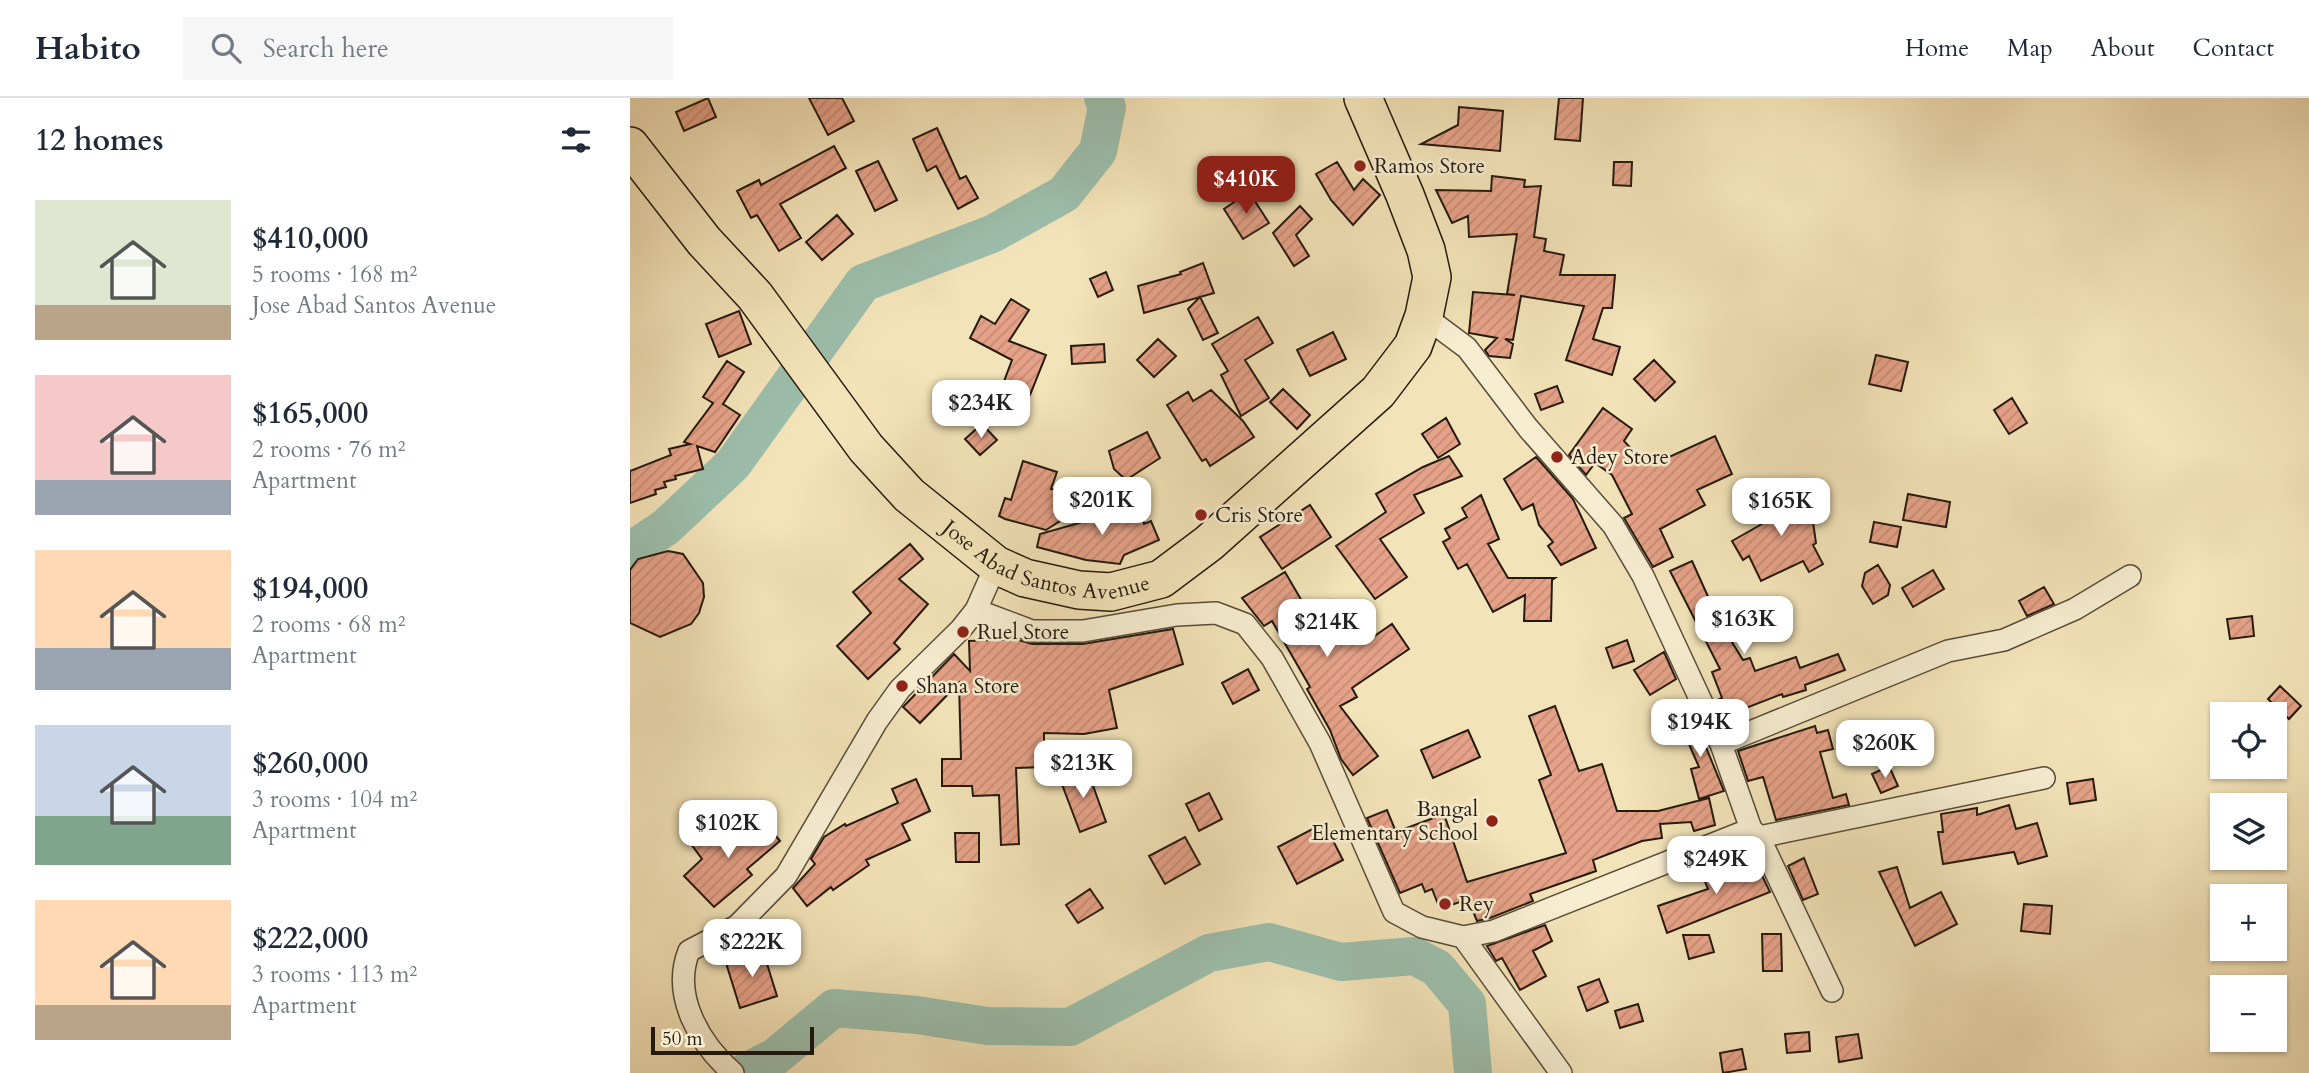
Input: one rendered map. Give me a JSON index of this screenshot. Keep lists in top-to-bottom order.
{
  "streets": {
    "highway": ["Jose Abad Santos Avenue"]
  },
  "places": [
    "Ramos Store",
    "Adey Store",
    "Cris Store",
    "Ruel Store",
    "Shana Store",
    "Bangal Elementary School",
    "Rey"
  ],
  "scale_bar": "50 m",
  "page": {
    "header": "Habito",
    "search": "Search here",
    "nav": [
      "Home",
      "Map",
      "About",
      "Contact"
    ],
    "heading": "12 homes",
    "price": [
      "$410K",
      "$234K",
      "$201K",
      "$165K",
      "$163K",
      "$214K",
      "$194K",
      "$260K",
      "$213K",
      "$102K",
      "$249K",
      "$222K"
    ],
    "list": [
      {
        "name": "$410,000",
        "note": "5 rooms · 168 m² · Jose Abad Santos Avenue"
      },
      {
        "name": "$165,000",
        "note": "2 rooms · 76 m² · Apartment"
      },
      {
        "name": "$194,000",
        "note": "2 rooms · 68 m² · Apartment"
      },
      {
        "name": "$260,000",
        "note": "3 rooms · 104 m² · Apartment"
      },
      {
        "name": "$222,000",
        "note": "3 rooms · 113 m² · Apartment"
      }
    ],
    "map_buttons": ["+", "−"],
    "scale": "50 m"
  }
}
